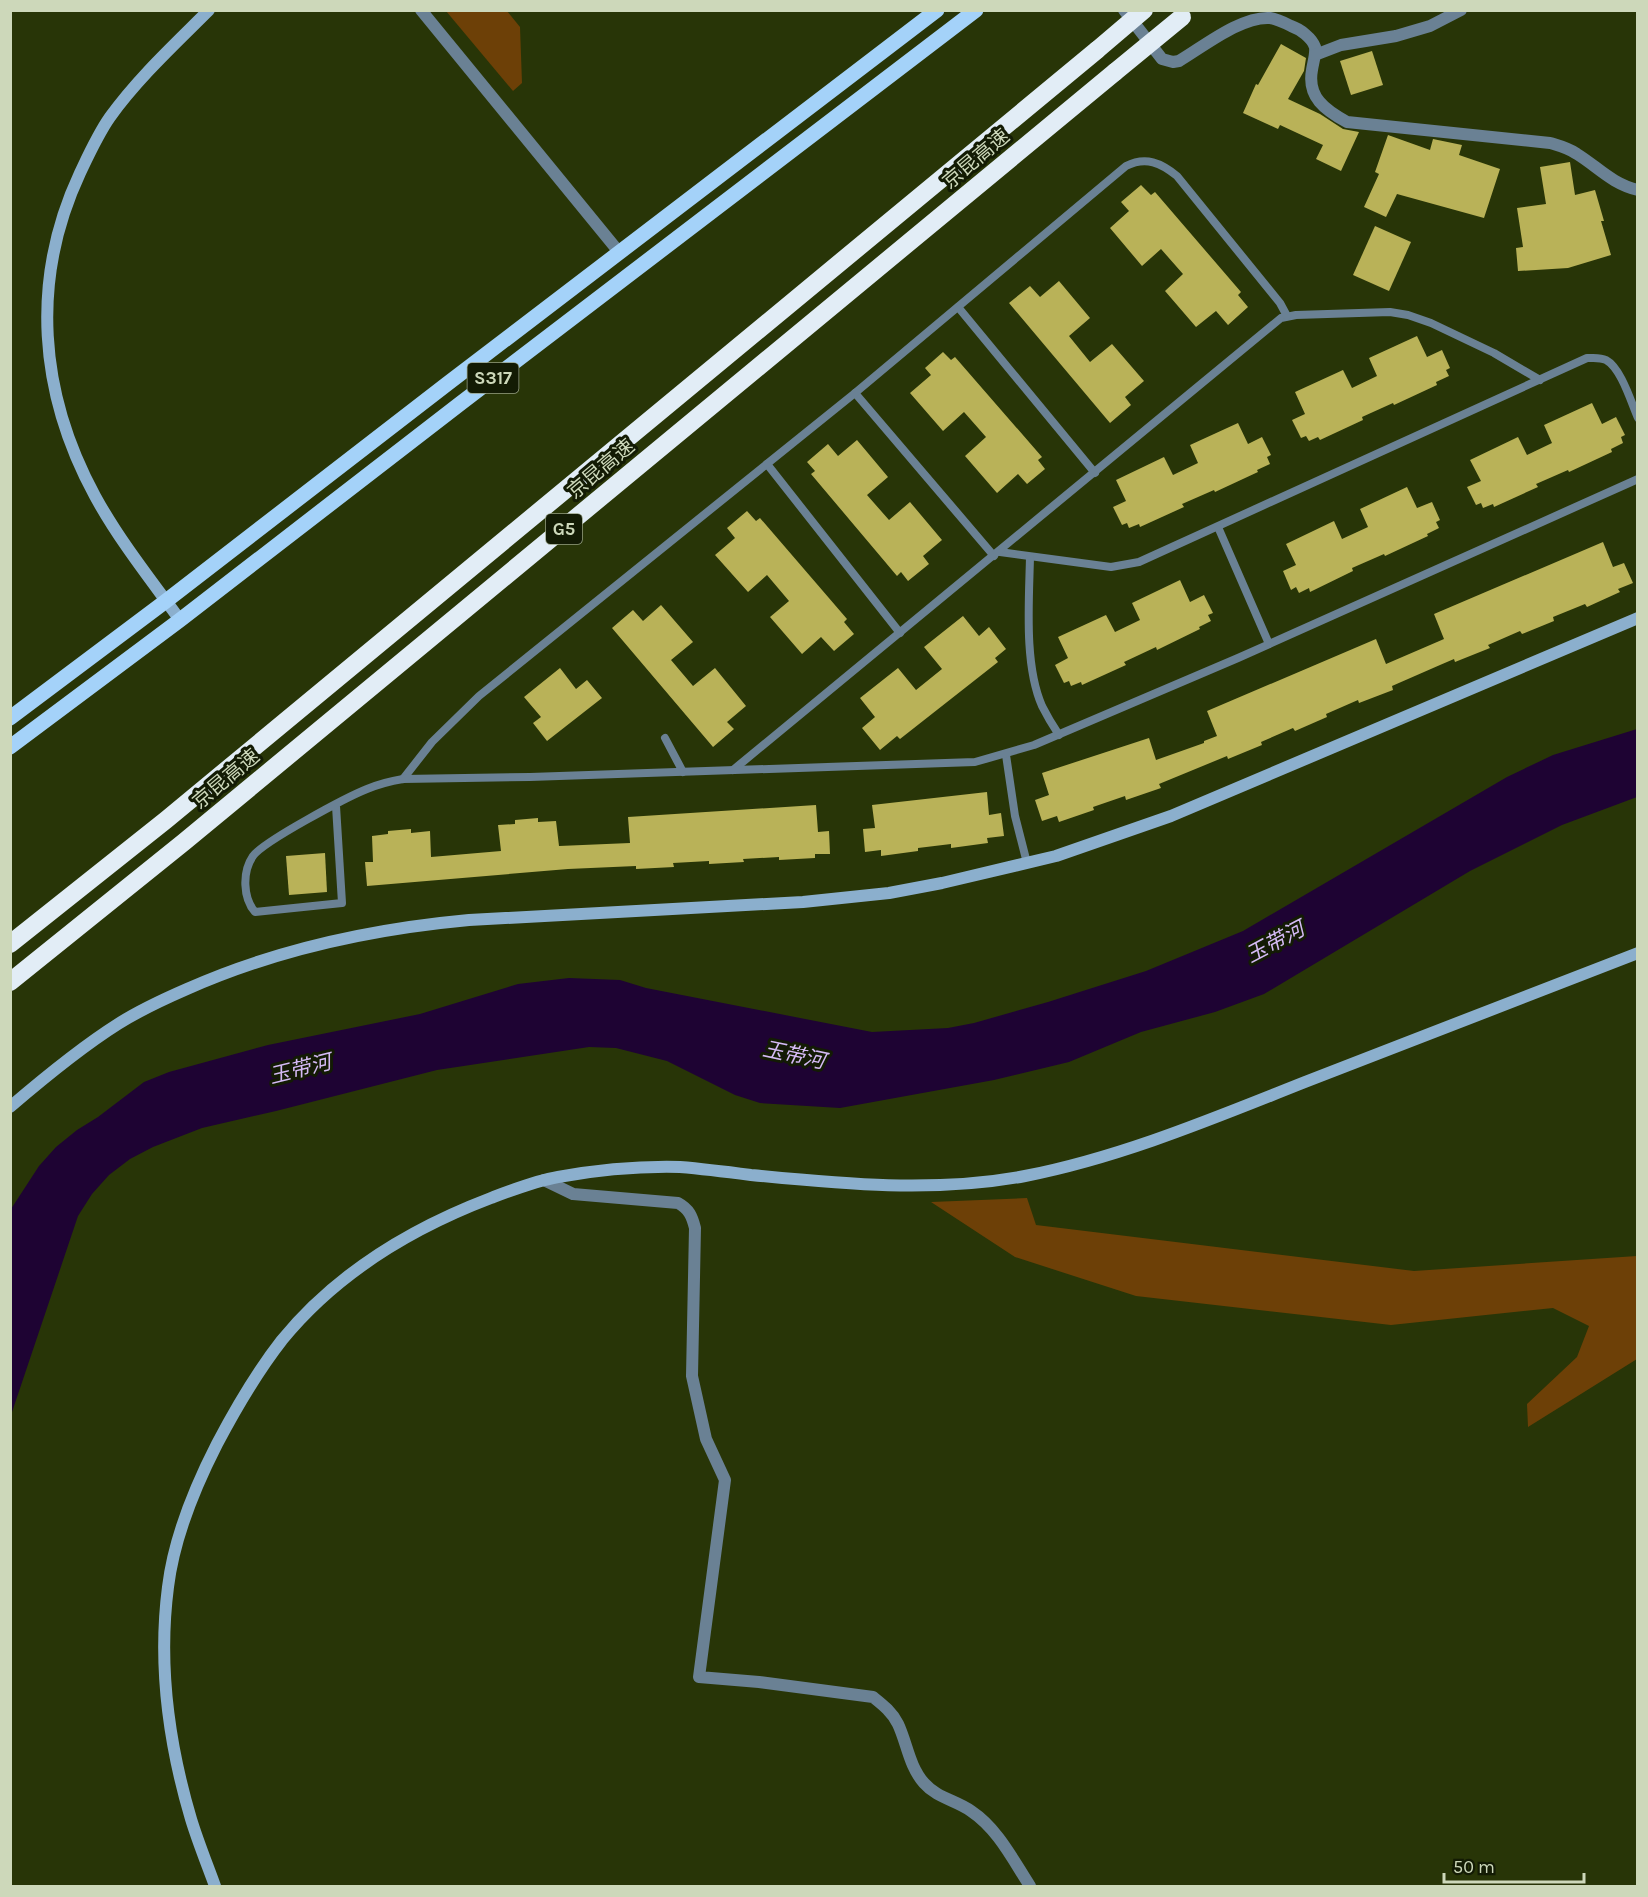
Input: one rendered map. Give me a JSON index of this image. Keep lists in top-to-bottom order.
{
  "streets": {
    "highway": ["京昆高速", "G5"],
    "main road": ["S317"]
  },
  "water": ["玉带河"],
  "scale_bar": "50 m"
}
